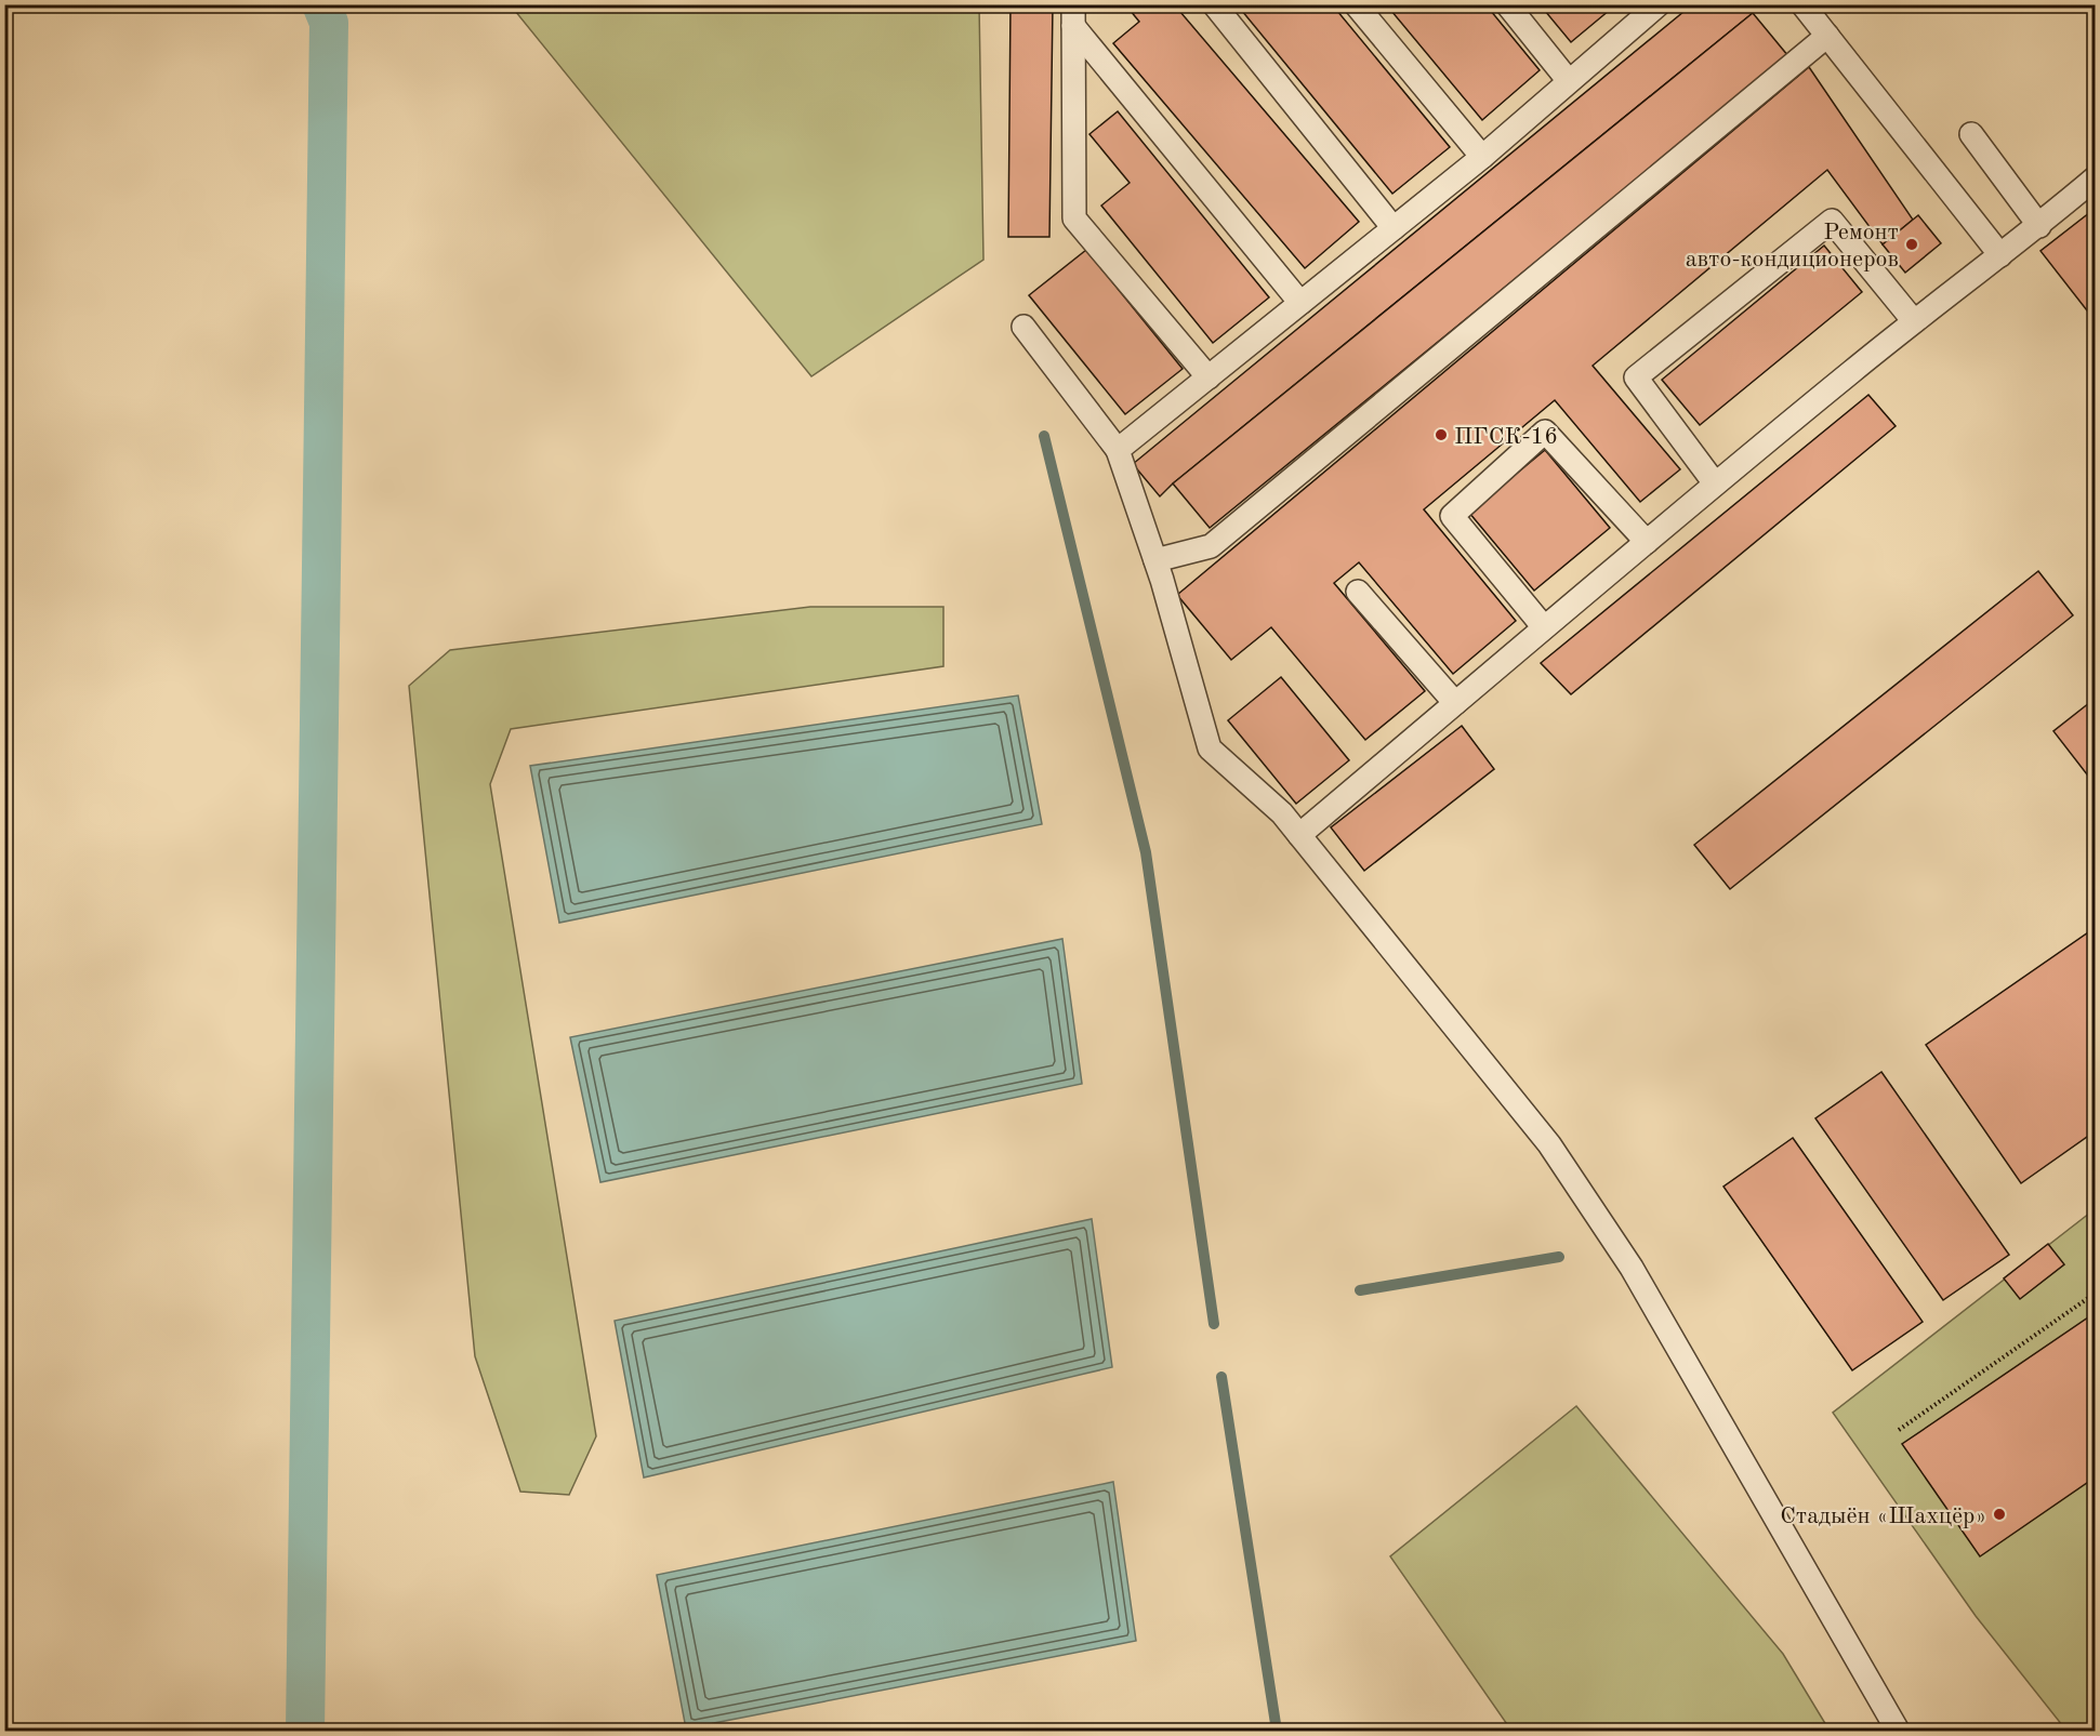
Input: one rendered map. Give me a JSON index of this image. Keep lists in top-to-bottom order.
{
  "places": ["Ремонт авто-кондиционеров", "ПГСК-16", "Стадыён «Шахцёр»"]
}
